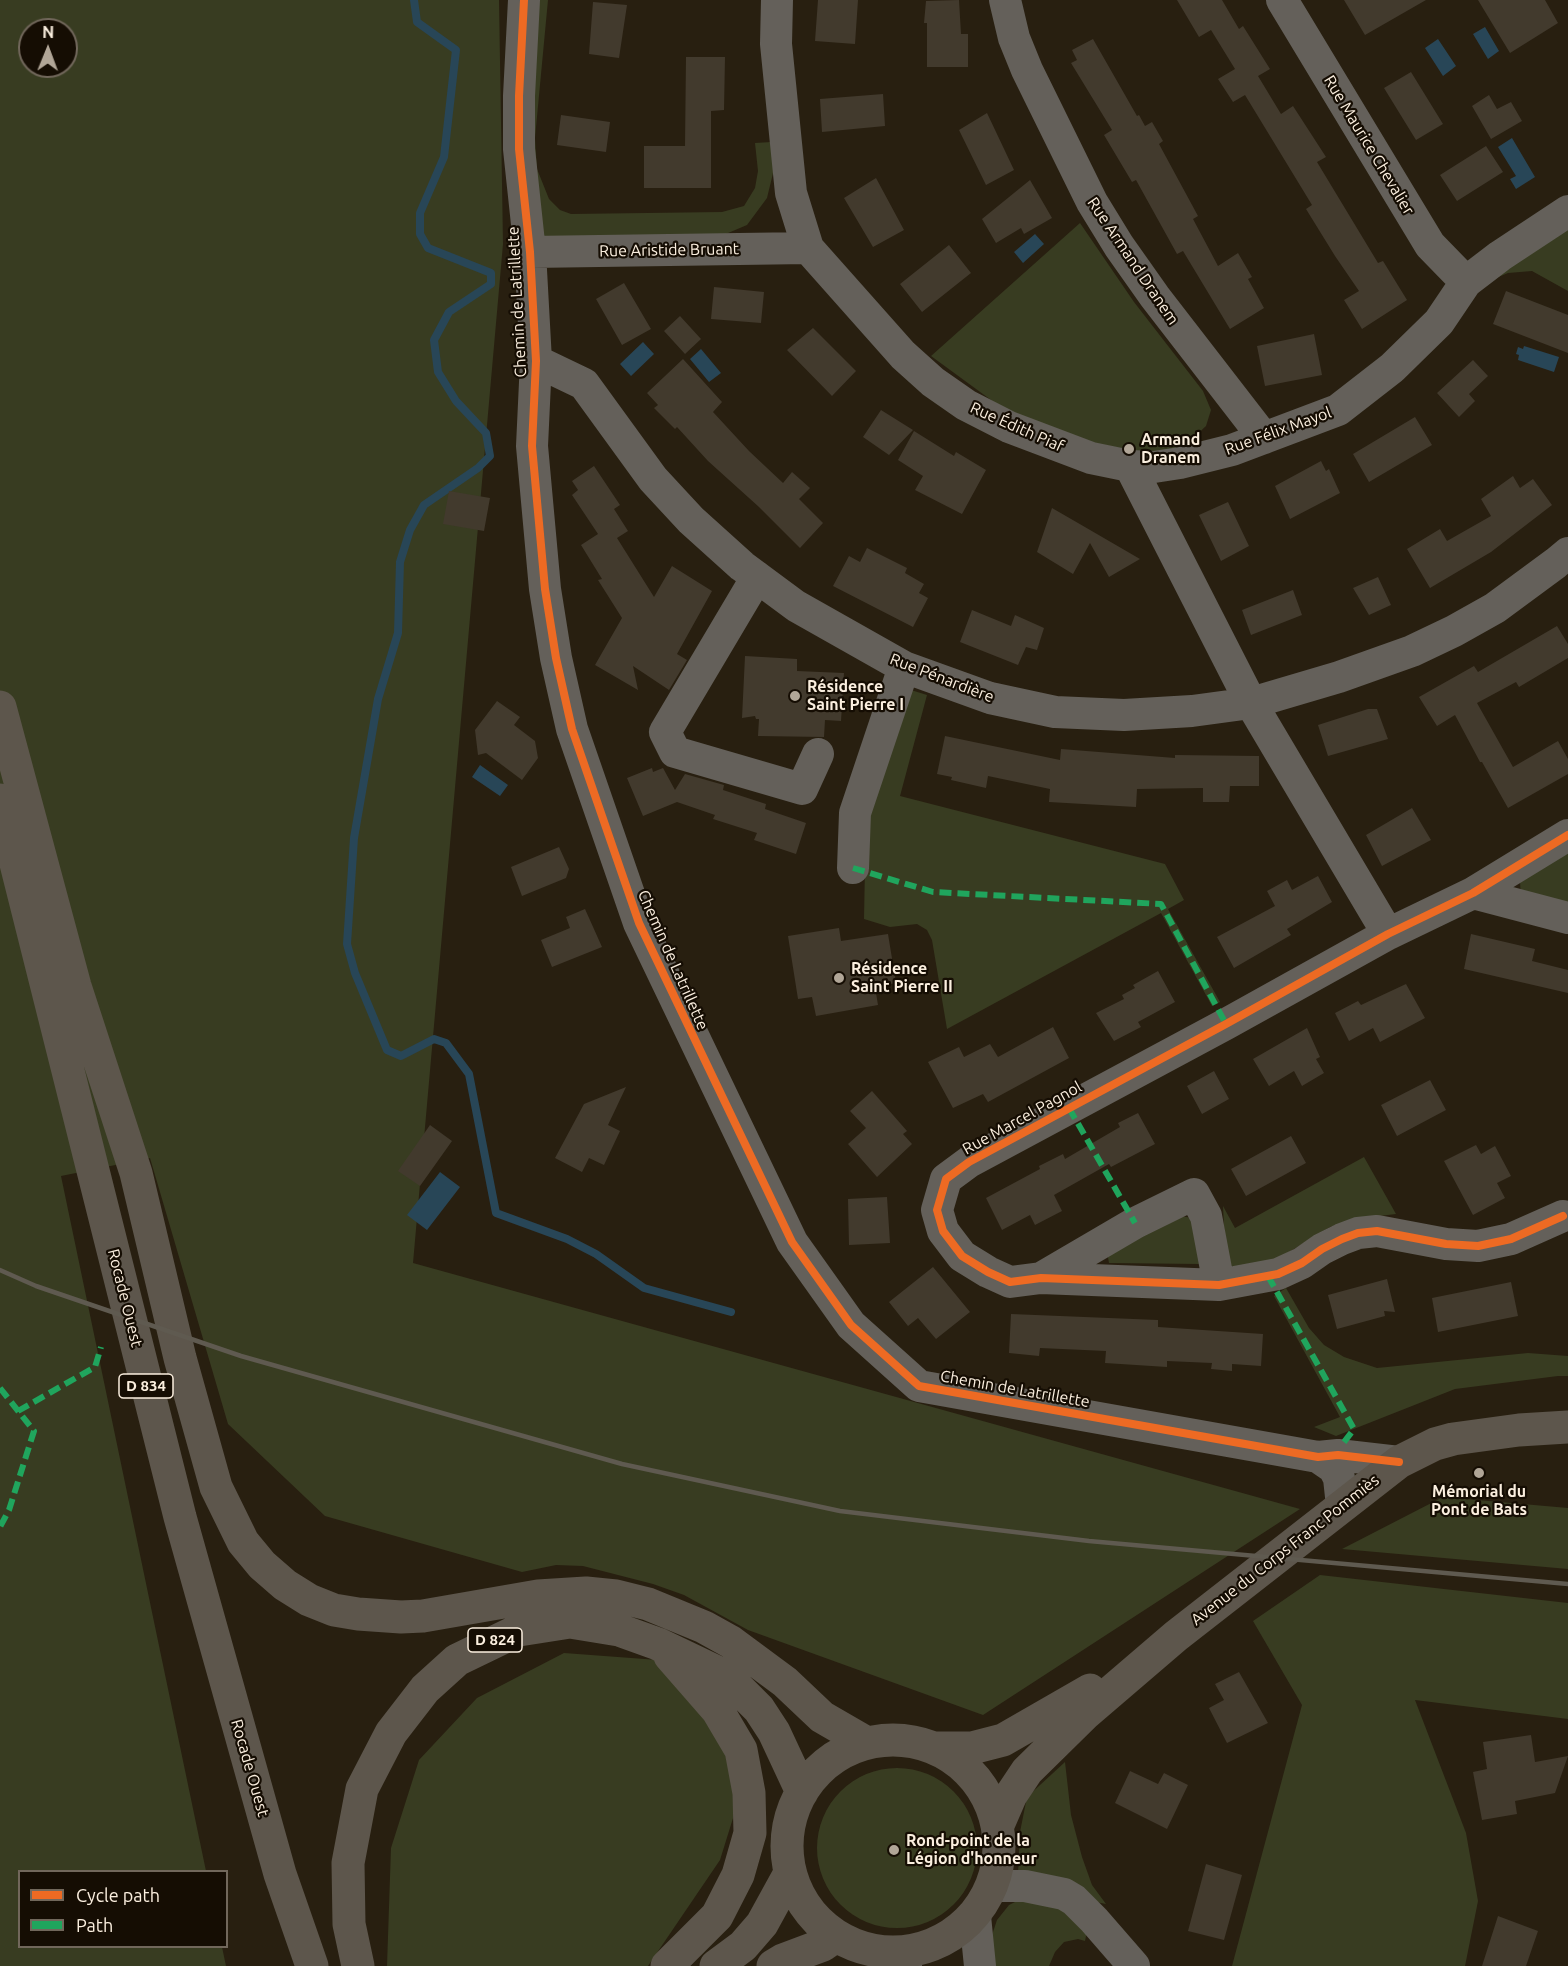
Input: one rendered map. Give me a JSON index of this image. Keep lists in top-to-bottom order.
{
  "streets": {
    "main road": [
      "Rocade Ouest",
      "D 834",
      "Avenue du Corps Franc Pommiès",
      "D 824"
    ],
    "street": [
      "Rue Maurice Chevalier",
      "Rue Aristide Bruant",
      "Rue Armand Dranem",
      "Chemin de Latrillette",
      "Rue Édith Piaf",
      "Rue Félix Mayol",
      "Rue Pénardière",
      "Rue Marcel Pagnol"
    ]
  },
  "crossings": [
    ["Rue Maurice Chevalier", "Rue Félix Mayol"],
    ["Rue Aristide Bruant", "Chemin de Latrillette"],
    ["Rue Aristide Bruant", "Rue Édith Piaf"],
    ["Rue Armand Dranem", "Rue Félix Mayol"],
    ["Chemin de Latrillette", "Rue Pénardière"],
    ["Chemin de Latrillette", "Avenue du Corps Franc Pommiès"],
    ["Rue Édith Piaf", "Rue Félix Mayol"],
    ["Avenue du Corps Franc Pommiès", "D 824"]
  ],
  "places": [
    "Armand Dranem",
    "Résidence Saint Pierre I",
    "Résidence Saint Pierre II",
    "Mémorial du Pont de Bats",
    "Rond-point de la Légion d'honneur"
  ],
  "legend": ["Cycle path", "Path"],
  "north": "top"
}
